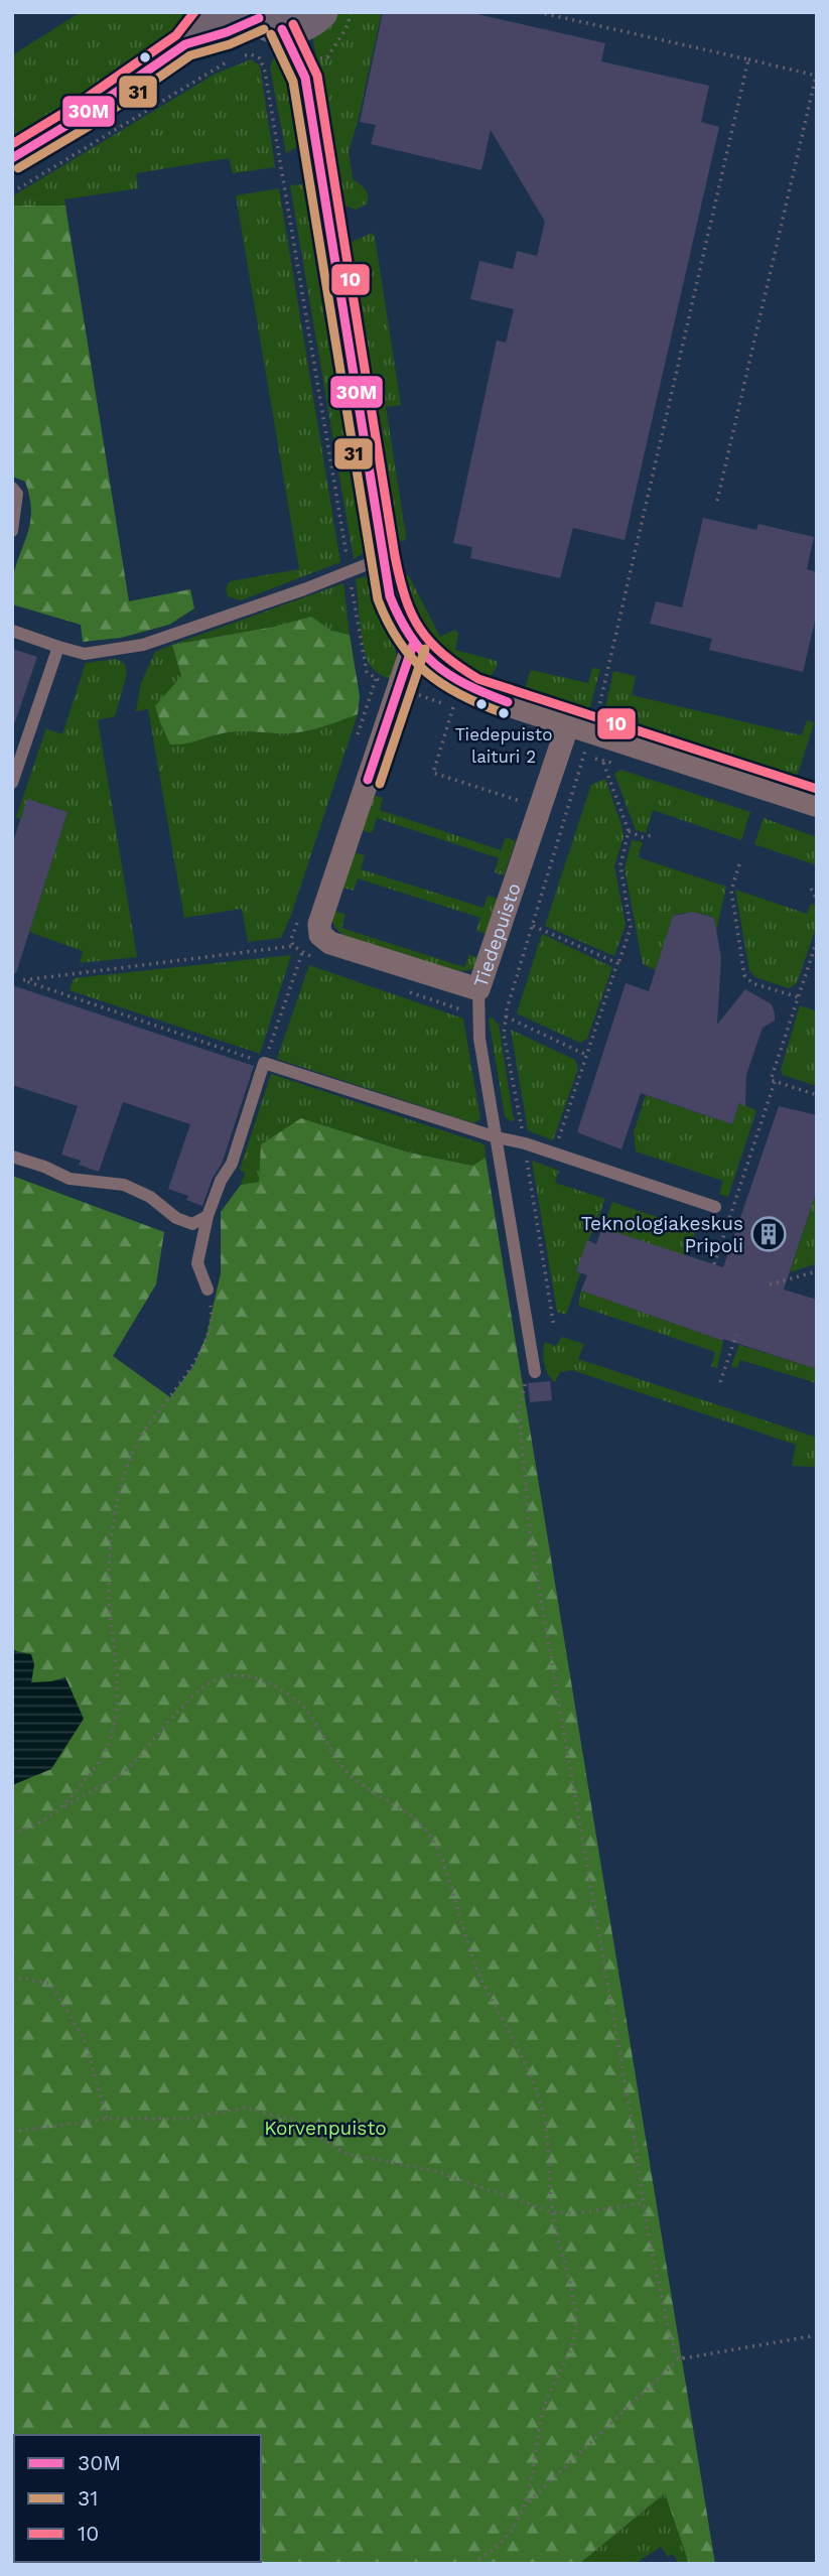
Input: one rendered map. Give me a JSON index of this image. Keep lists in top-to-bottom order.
{
  "streets": {
    "street": ["Tiedepuisto"]
  },
  "parks": ["Korvenpuisto"],
  "places": {
    "other": ["Tiedepuisto laituri 2"],
    "building": ["Teknologiakeskus Pripoli"]
  },
  "lines": ["transit line 10", "transit line 30M", "transit line 31"],
  "legend": ["30M", "31", "10"]
}
